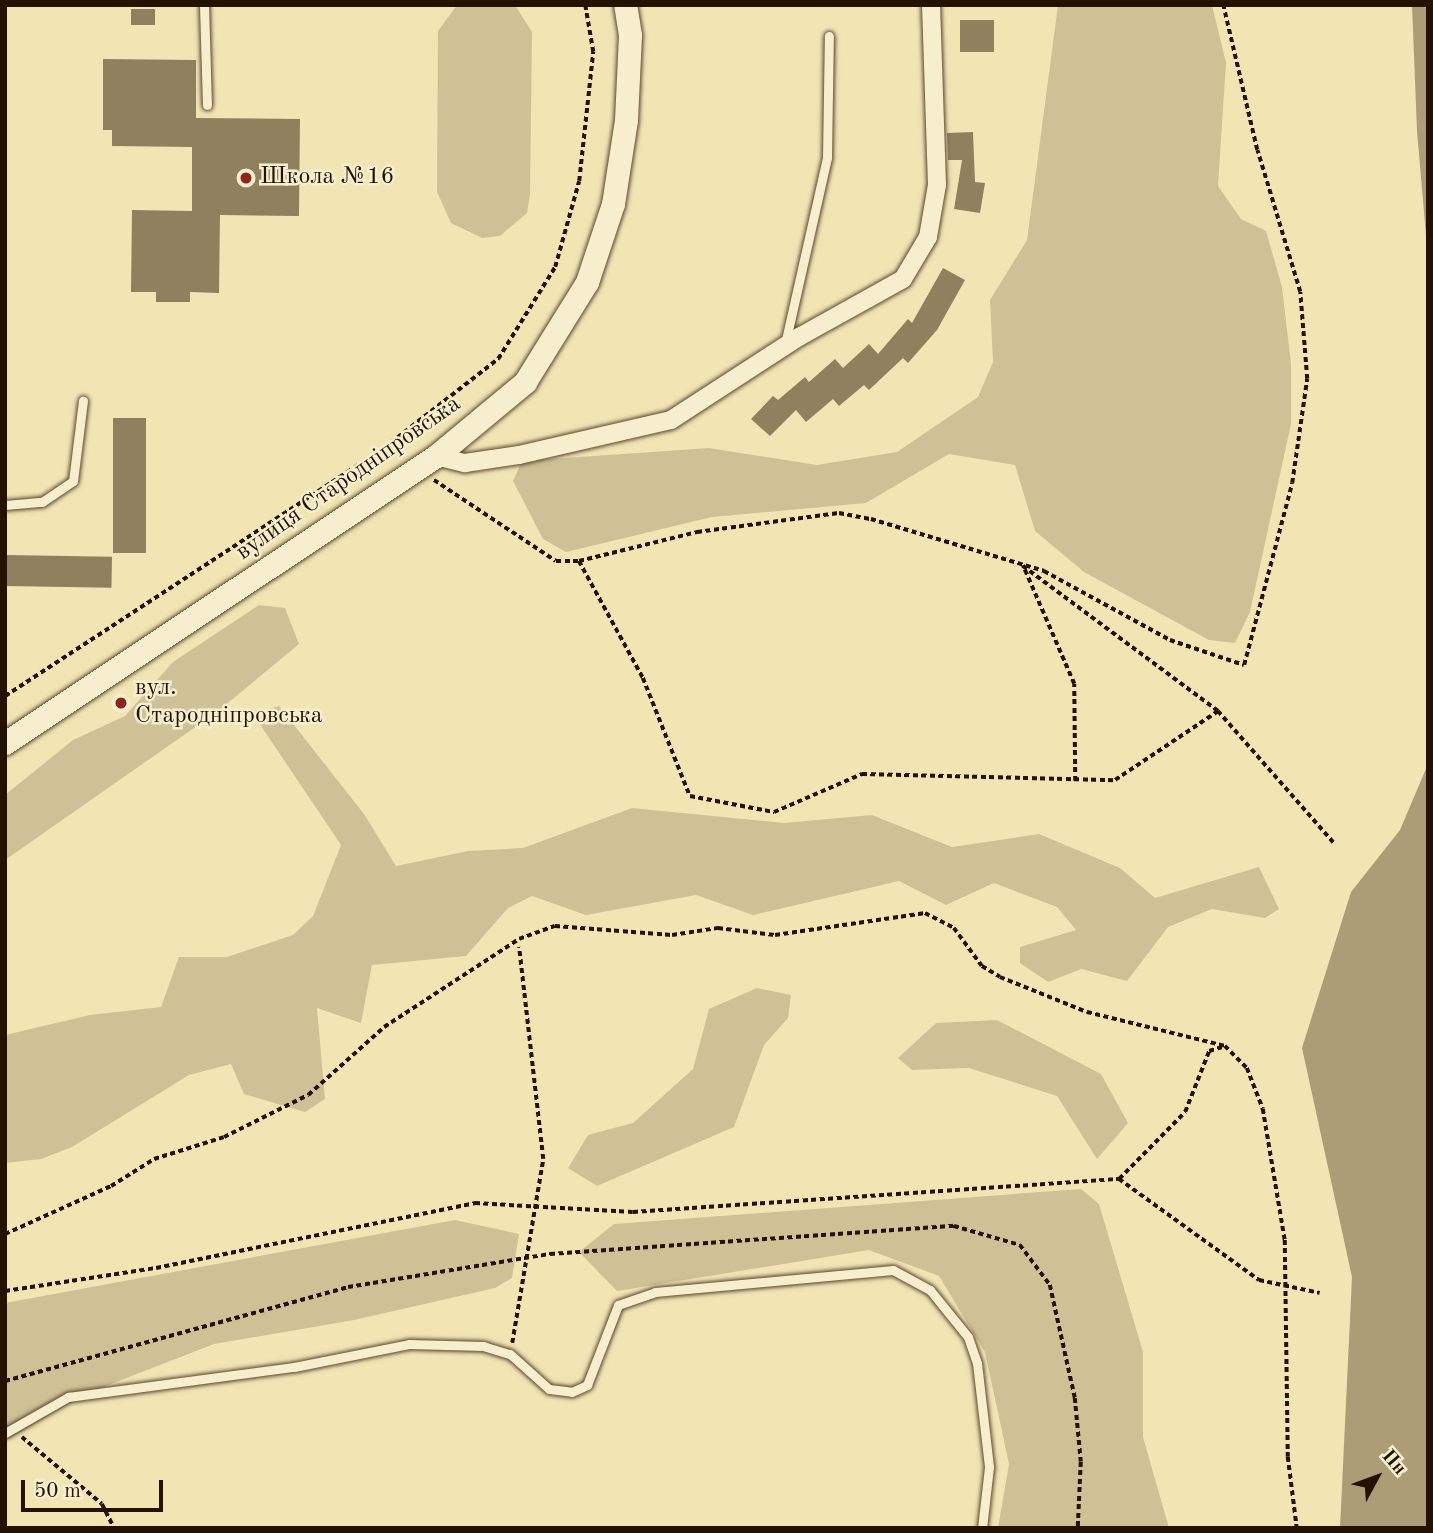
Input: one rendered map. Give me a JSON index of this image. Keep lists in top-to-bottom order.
{
  "streets": {
    "street": ["вулиця Стародніпровська"]
  },
  "places": ["Школа №16", "вул. Стародніпровська"],
  "scale_bar": "50 m",
  "north": "top right"
}
